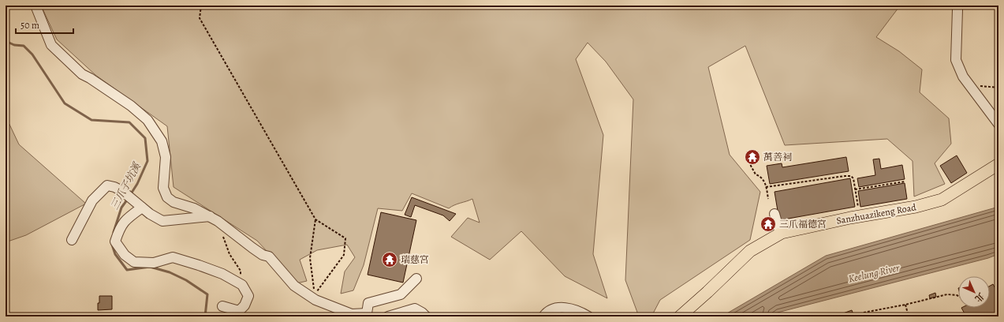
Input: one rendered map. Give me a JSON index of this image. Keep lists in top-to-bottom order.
{
  "streets": {
    "main road": ["Sanzhuazikeng Road"]
  },
  "water": ["三爪子坑溪", "Keelung River"],
  "places": {
    "temple": ["萬善祠", "三爪福德宮", "瑞慈宮"]
  },
  "scale_bar": "50 m",
  "north": "bottom right"
}
